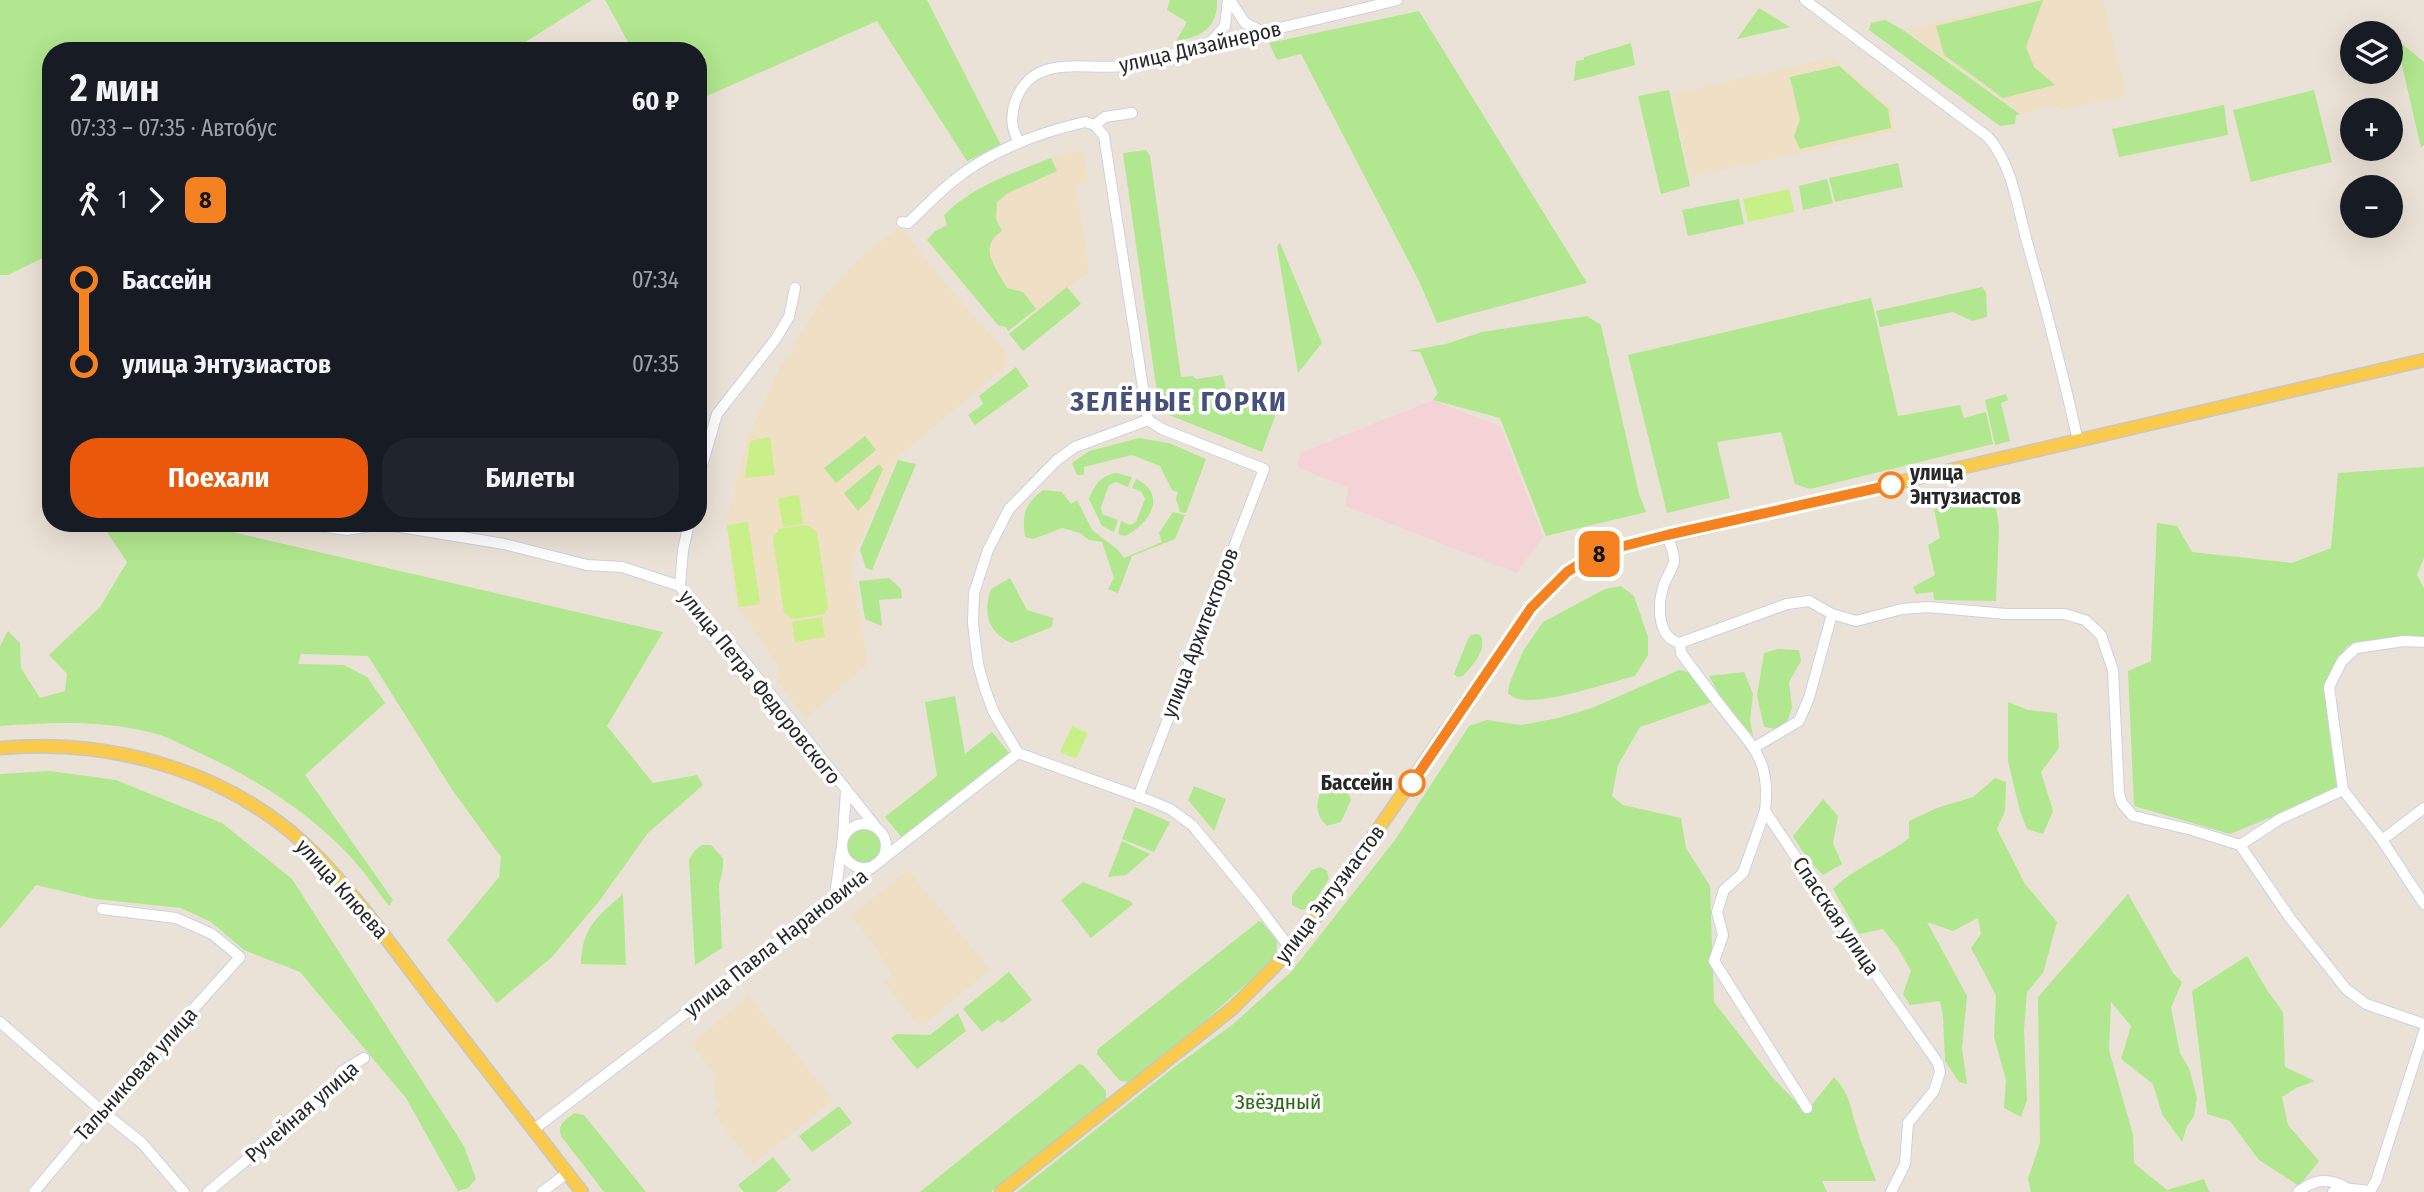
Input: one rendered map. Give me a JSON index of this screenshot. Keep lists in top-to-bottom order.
{
  "streets": {
    "main road": ["улица Клюева", "улица Энтузиастов"],
    "street": [
      "улица Дизайнеров",
      "улица Архитекторов",
      "улица Петра Федоровского",
      "Спасская улица",
      "улица Павла Нарановича",
      "Тальниковая улица",
      "Ручейная улица"
    ]
  },
  "crossings": [
    ["улица Петра Федоровского", "улица Павла Нарановича"],
    ["улица Клюева", "улица Павла Нарановича"]
  ],
  "districts": ["ЗЕЛЁНЫЕ ГОРКИ"],
  "parks": ["Звёздный"],
  "places": ["улица Энтузиастов", "Бассейн"],
  "lines": ["bus line 8"],
  "page": {
    "on_map": "8",
    "map_buttons": ["+", "−"],
    "heading": ["2 мин", "07:33 – 07:35 · Автобус", "60 ₽"],
    "legs": ["1", "8"],
    "list": [
      {
        "name": "Бассейн",
        "value": "07:34"
      },
      {
        "name": "улица Энтузиастов",
        "value": "07:35"
      }
    ],
    "buttons": ["Поехали", "Билеты"]
  }
}
